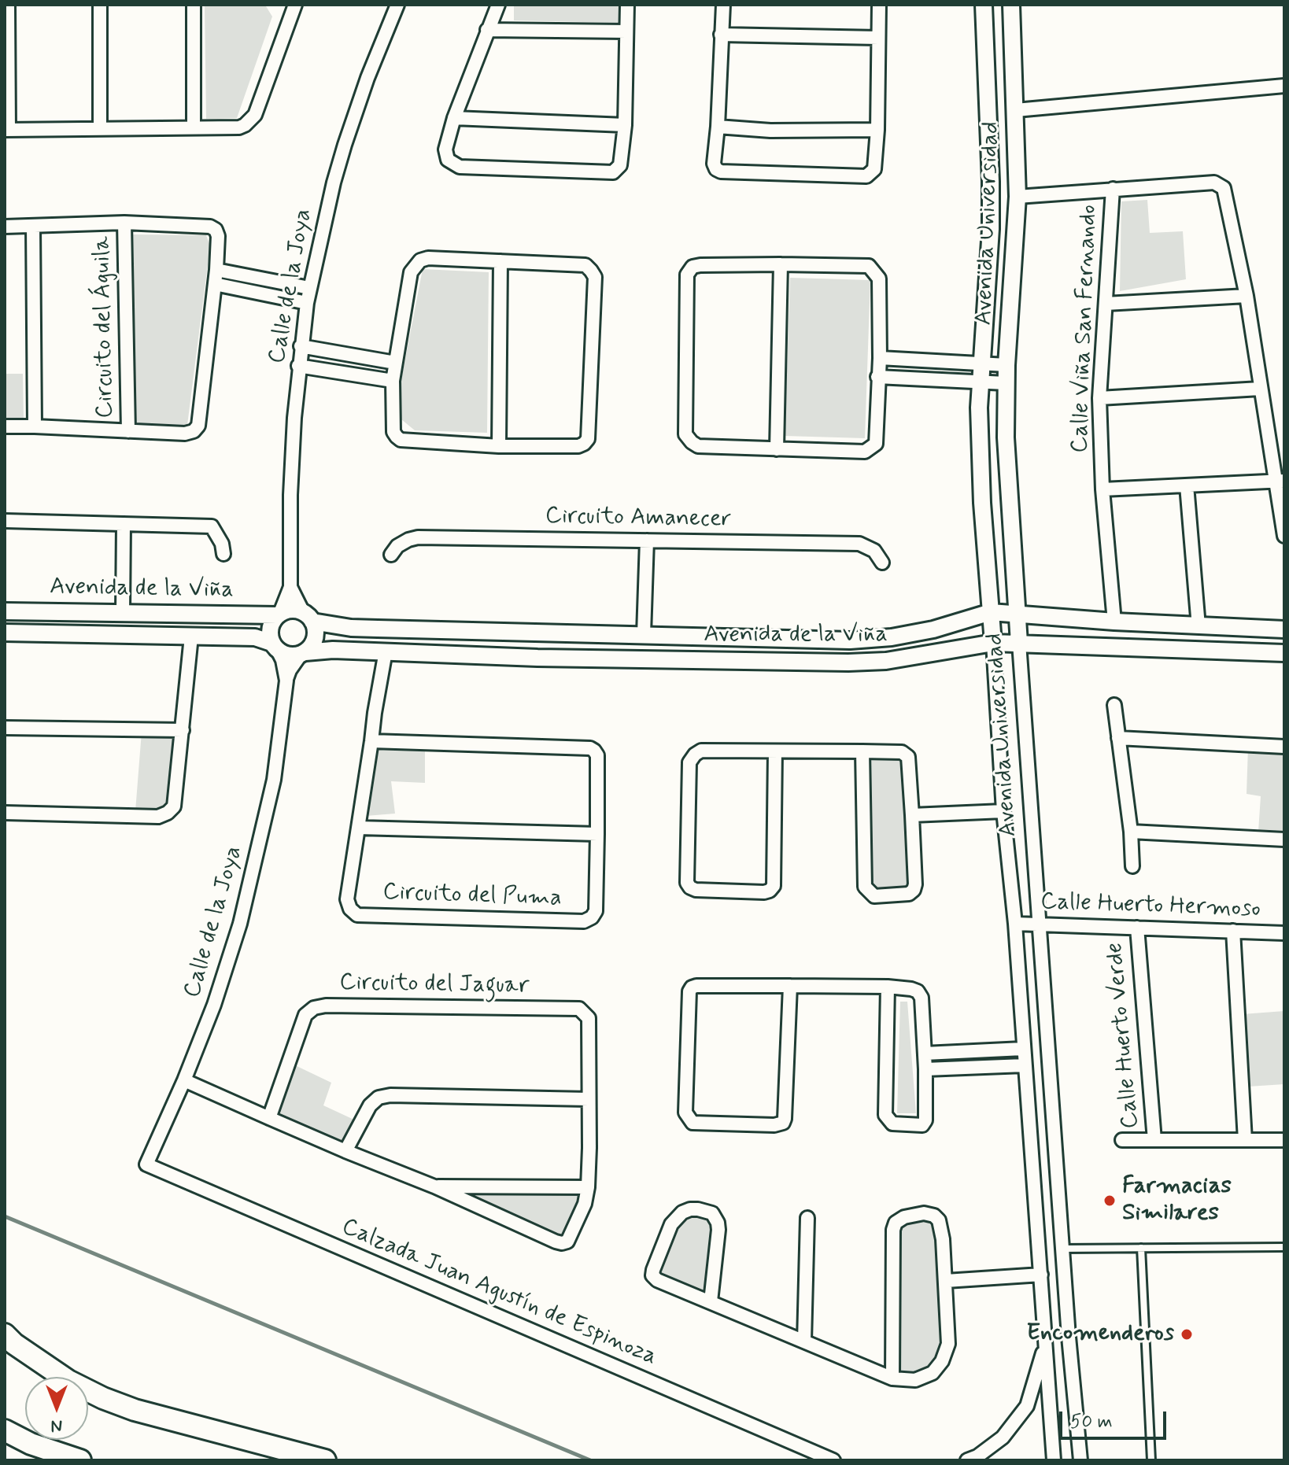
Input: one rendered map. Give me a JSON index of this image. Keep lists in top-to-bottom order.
{
  "streets": {
    "street": [
      "Avenida Universidad",
      "Calle de la Joya",
      "Circuito del Águila",
      "Calle Viña San Fernando",
      "Circuito Amanecer",
      "Avenida de la Viña",
      "Circuito del Puma",
      "Calle Huerto Hermoso",
      "Circuito del Jaguar",
      "Calle Huerto Verde",
      "Calzada Juan Agustín de Espinoza"
    ]
  },
  "crossings": [
    ["Avenida Universidad", "Avenida de la Viña"],
    ["Avenida Universidad", "Calle Huerto Hermoso"],
    ["Calle de la Joya", "Avenida de la Viña"],
    ["Calle de la Joya", "Circuito del Jaguar"],
    ["Calle de la Joya", "Calzada Juan Agustín de Espinoza"],
    ["Calle Viña San Fernando", "Avenida de la Viña"],
    ["Avenida de la Viña", "Circuito del Puma"],
    ["Calle Huerto Hermoso", "Calle Huerto Verde"]
  ],
  "places": ["Farmacias Similares", "Encomenderos"],
  "scale_bar": "50 m",
  "north": "bottom"
}
